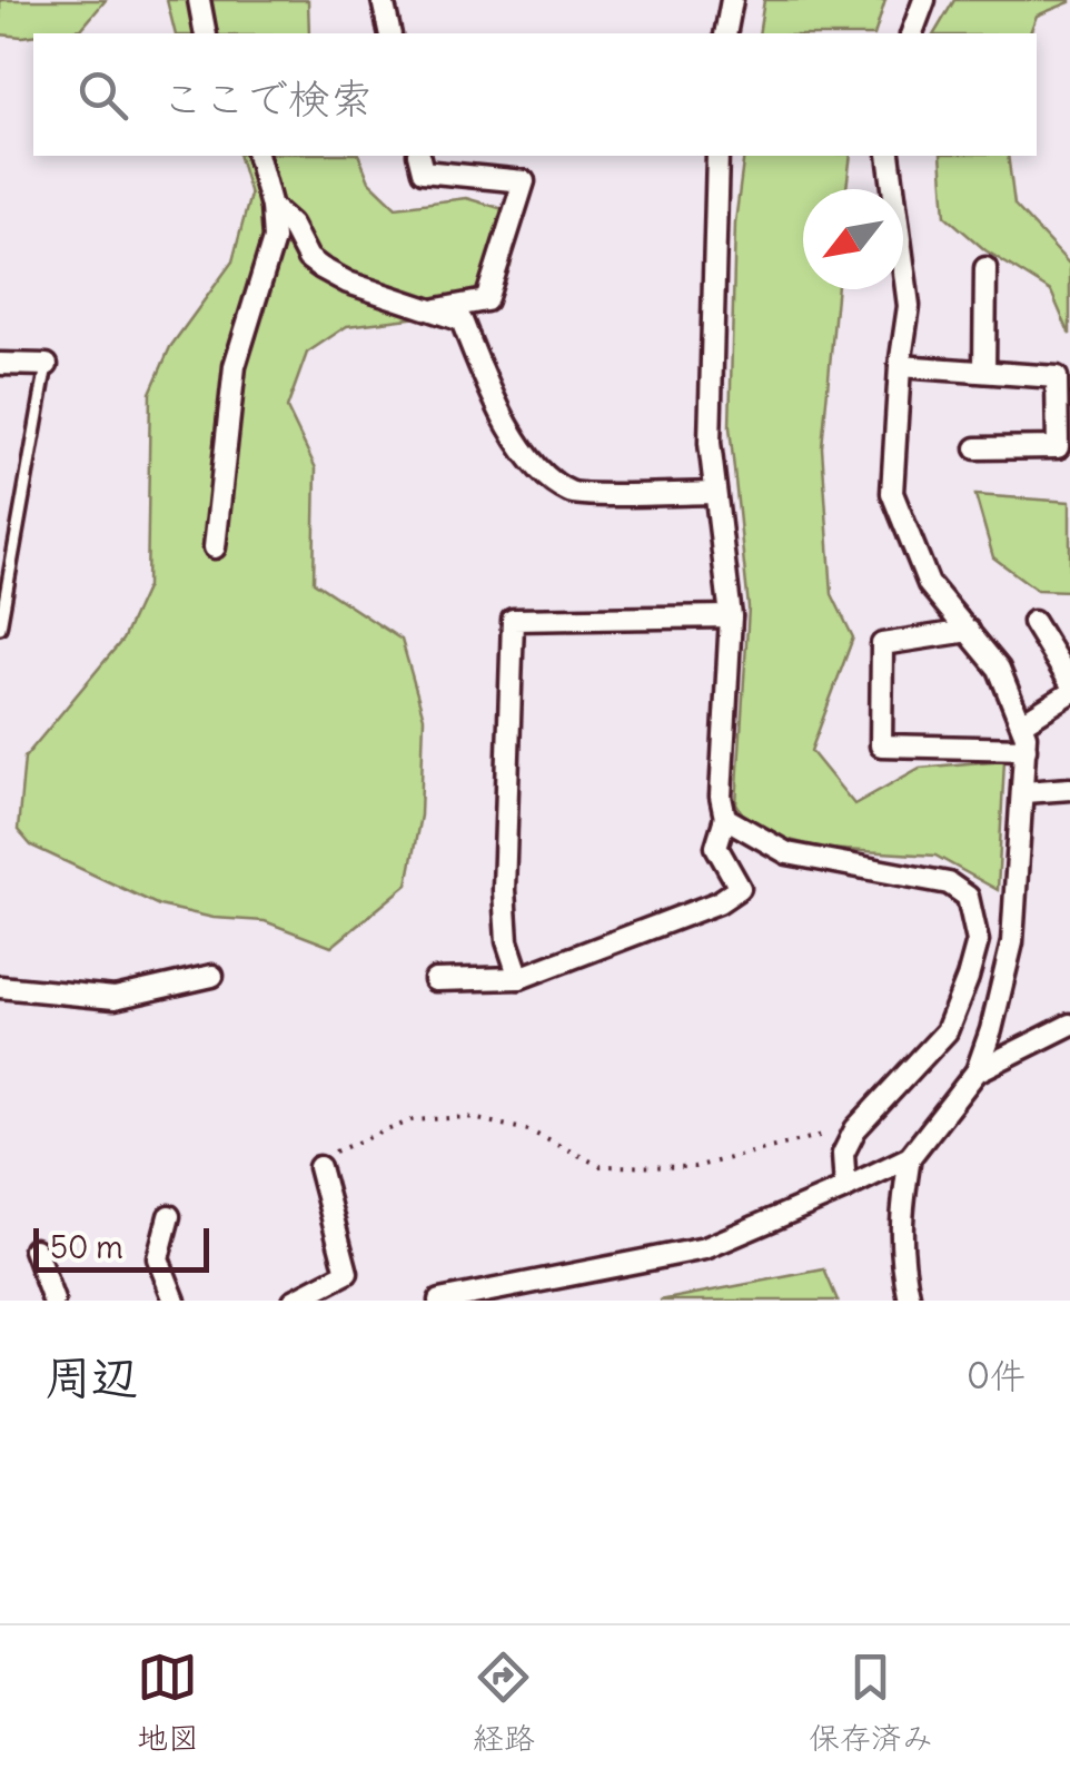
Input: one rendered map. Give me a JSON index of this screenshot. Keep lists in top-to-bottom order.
{
  "scale_bar": "50 m",
  "north": "bottom left",
  "page": {
    "search": "ここで検索",
    "scale": "50 m",
    "heading": ["周辺", "0件"],
    "nav": ["地図", "経路", "保存済み"]
  }
}
